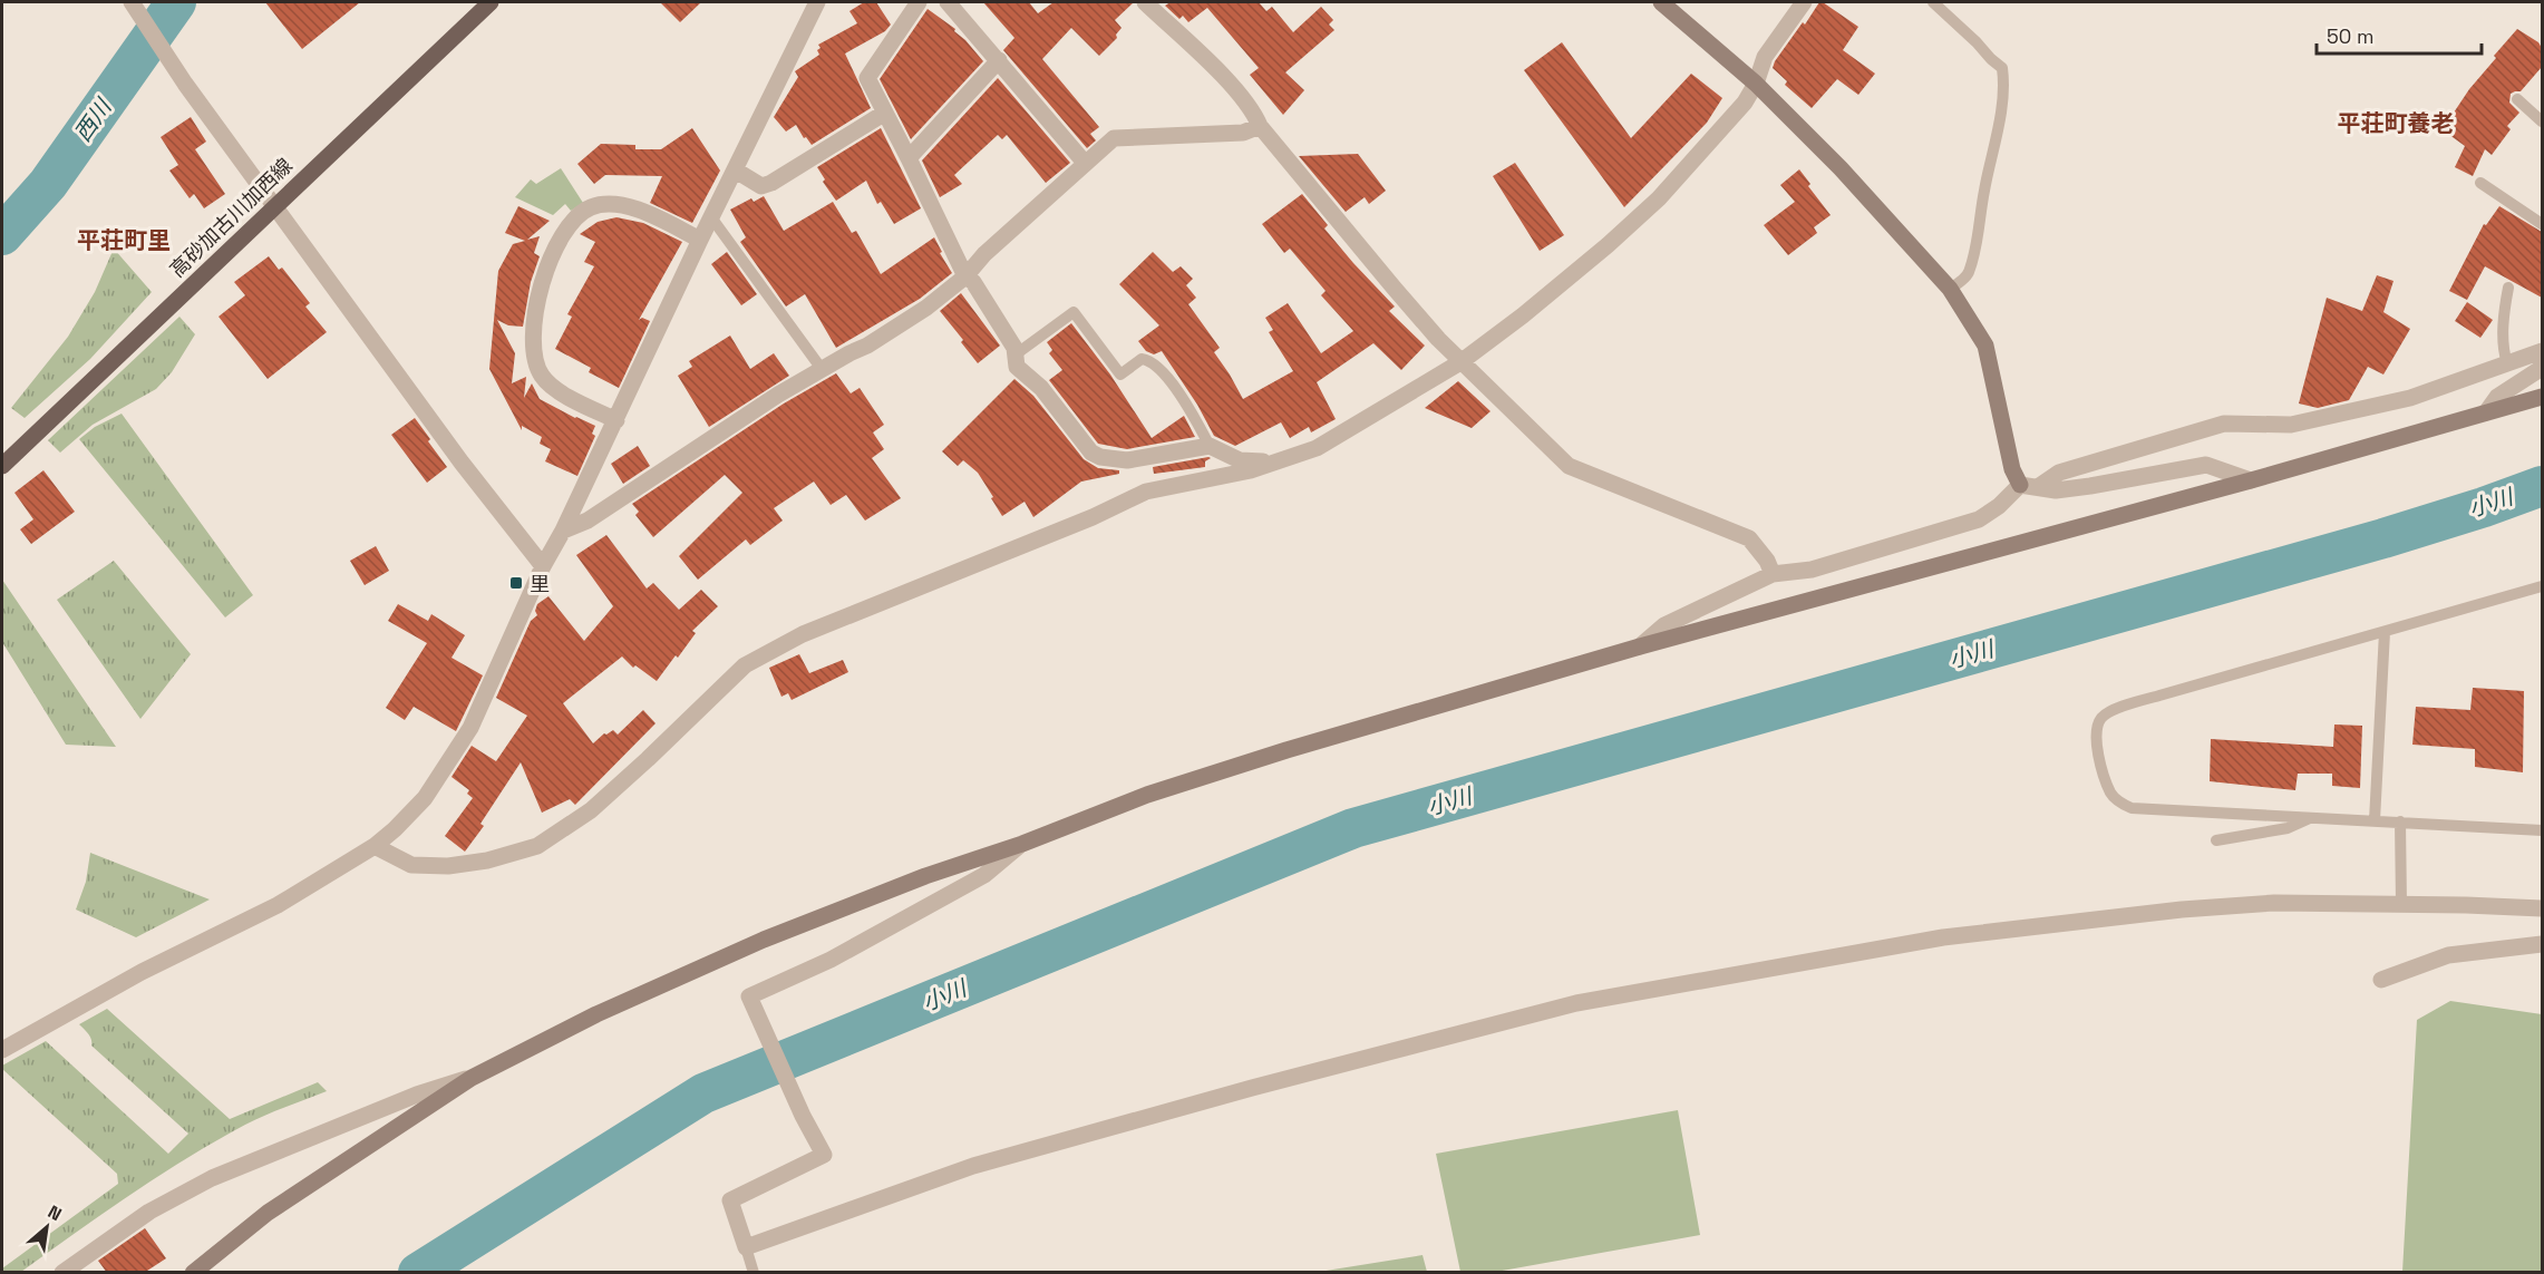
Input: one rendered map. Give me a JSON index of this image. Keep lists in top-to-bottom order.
{
  "streets": {
    "main road": ["高砂加古川加西線"]
  },
  "districts": ["平荘町養老", "平荘町里"],
  "water": ["西川", "小川"],
  "places": {
    "transit": ["里"]
  },
  "scale_bar": "50 m",
  "north": "top right"
}
